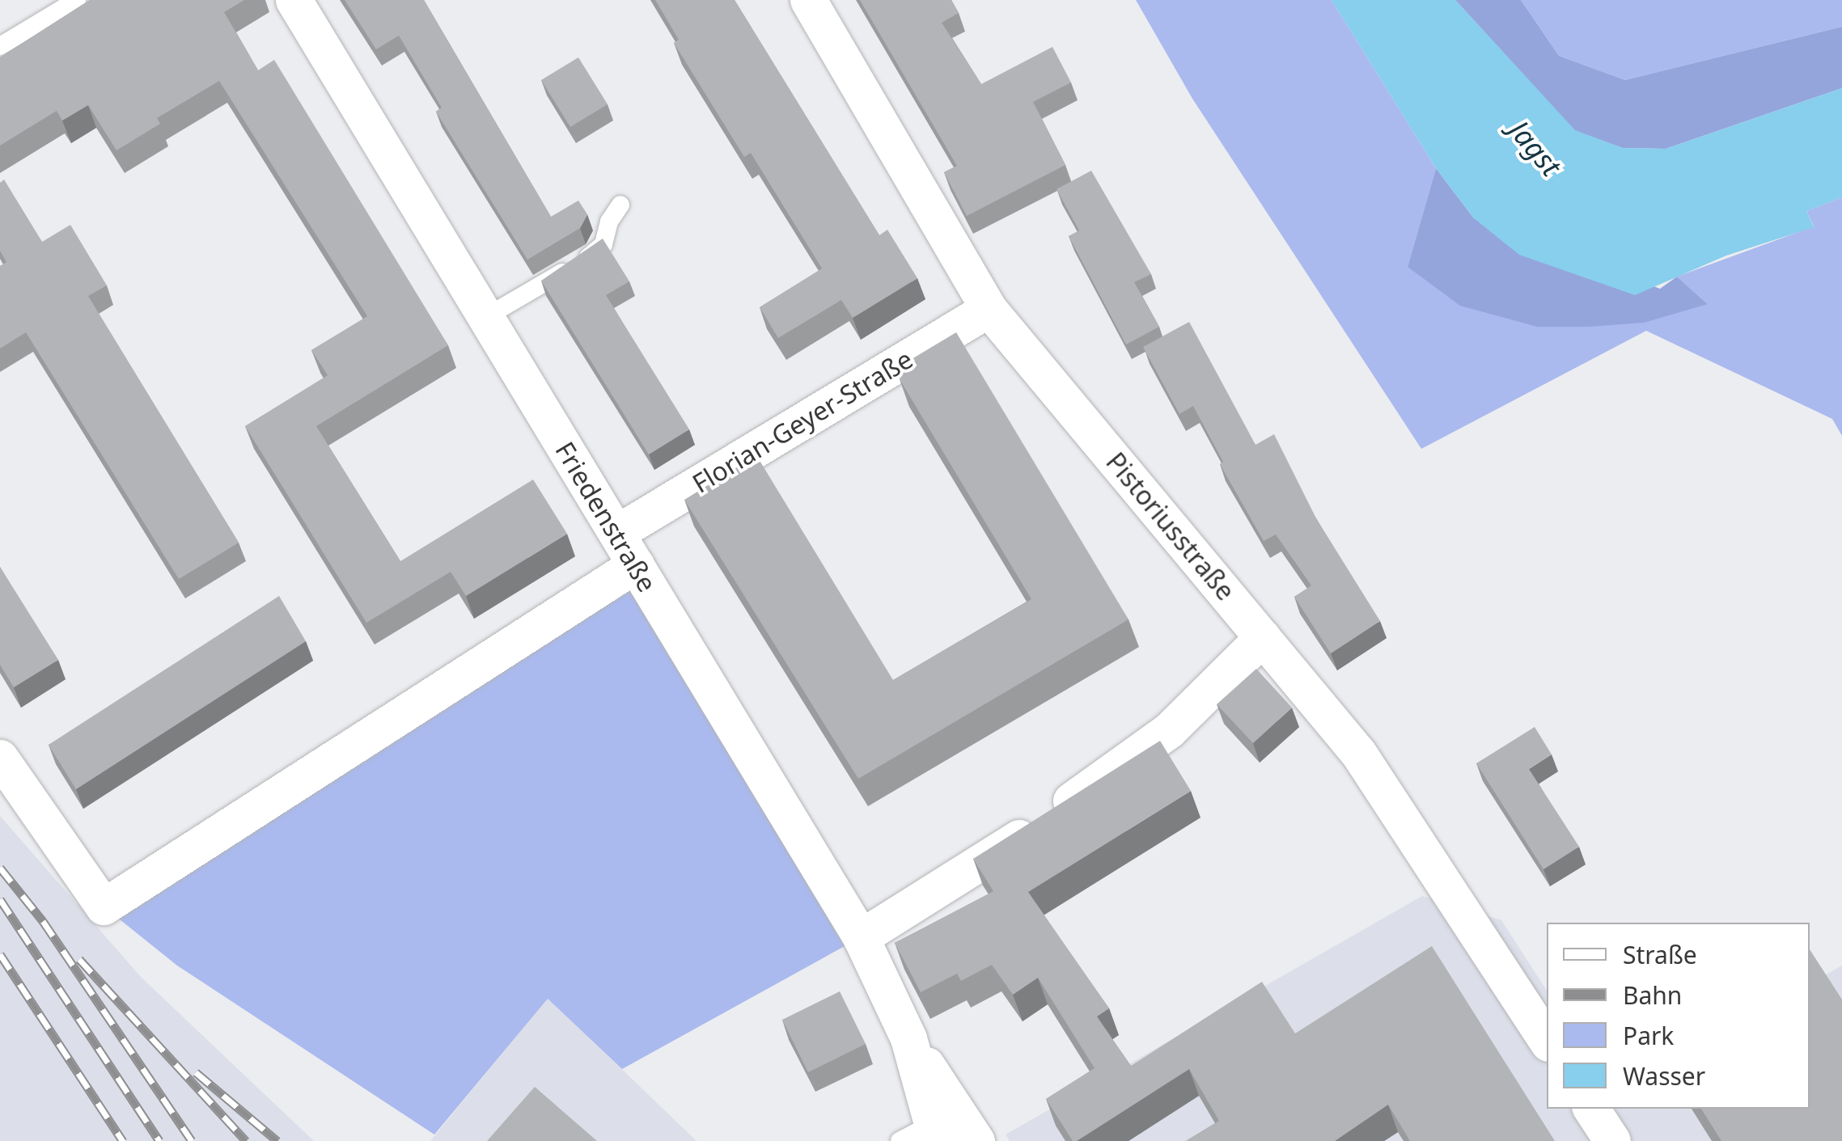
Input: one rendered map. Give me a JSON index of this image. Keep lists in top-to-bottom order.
{
  "streets": {
    "street": ["Florian-Geyer-Straße", "Friedenstraße", "Pistoriusstraße"]
  },
  "crossings": [
    ["Florian-Geyer-Straße", "Friedenstraße"],
    ["Florian-Geyer-Straße", "Pistoriusstraße"]
  ],
  "water": ["Jagst"],
  "legend": [
    "Straße",
    "Bahn",
    "Park",
    "Wasser"
  ]
}
